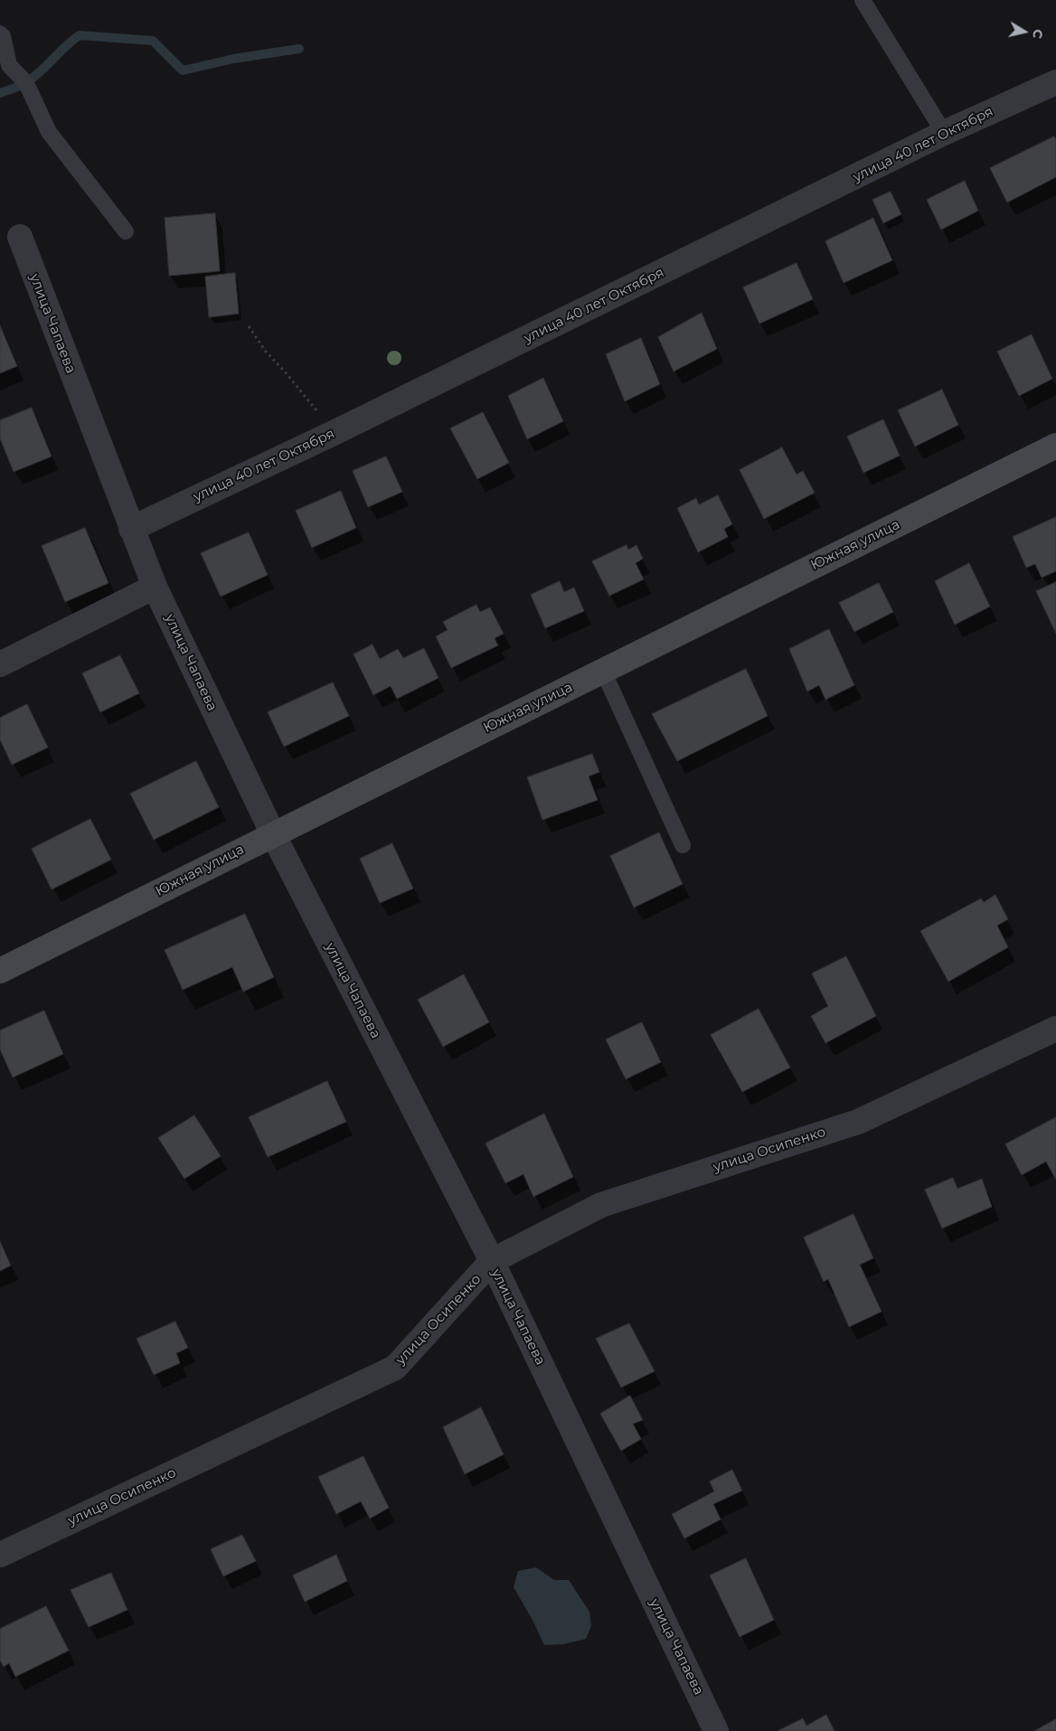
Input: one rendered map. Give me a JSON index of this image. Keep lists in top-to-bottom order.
{
  "streets": {
    "street": [
      "улица 40 лет Октября",
      "улица Чапаева",
      "Южная улица",
      "улица Осипенко"
    ]
  },
  "crossings": [
    ["улица 40 лет Октября", "улица Чапаева"],
    ["улица Чапаева", "Южная улица"],
    ["улица Чапаева", "улица Осипенко"]
  ],
  "north": "right"
}
